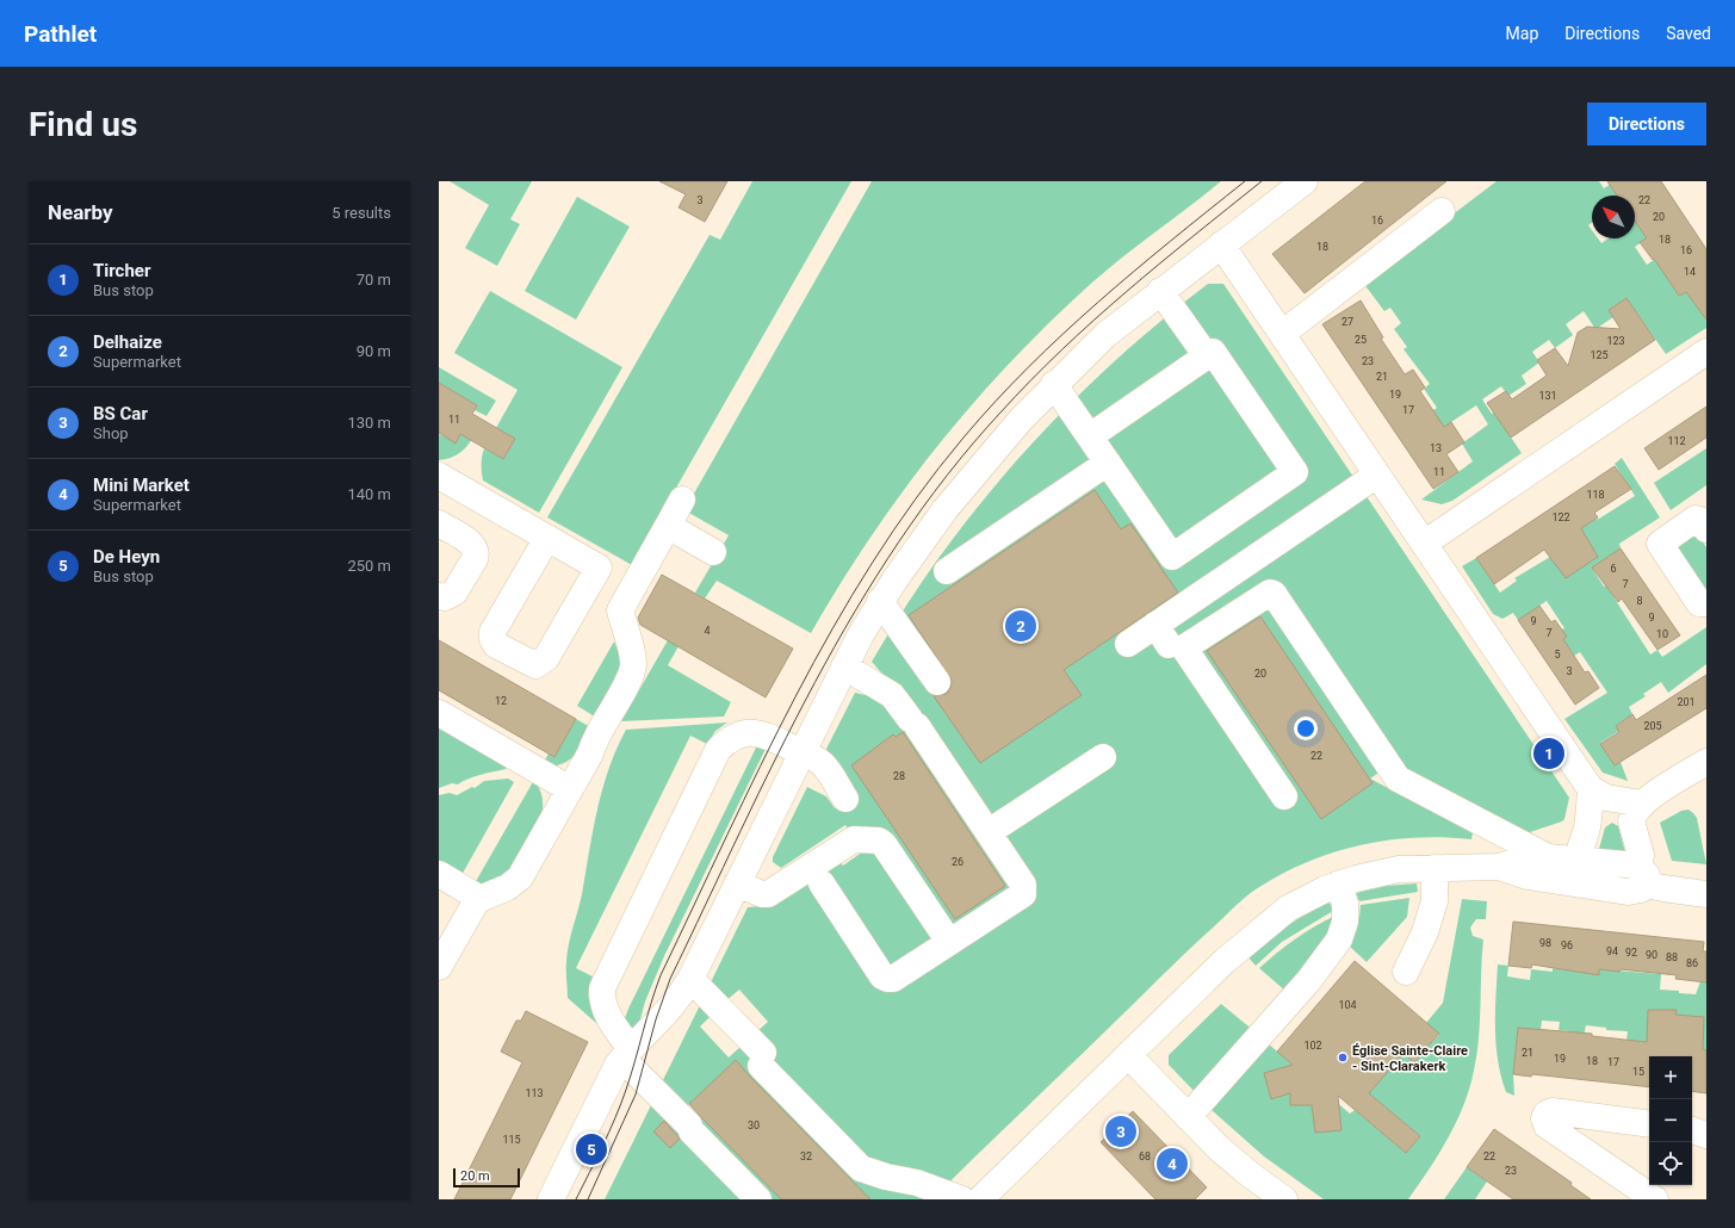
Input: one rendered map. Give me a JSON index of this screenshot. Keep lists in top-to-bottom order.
{
  "places": ["Église Sainte-Claire - Sint-Clarakerk"],
  "house_numbers": [
    "3",
    "22",
    "20",
    "16",
    "18",
    "18",
    "16",
    "14",
    "27",
    "25",
    "123",
    "125",
    "23",
    "21",
    "19",
    "131",
    "17",
    "11",
    "112",
    "13",
    "11",
    "118",
    "122",
    "6",
    "7",
    "8",
    "9",
    "9",
    "4",
    "7",
    "10",
    "5",
    "3",
    "20",
    "12",
    "201",
    "205",
    "22",
    "28",
    "26",
    "98",
    "96",
    "94",
    "92",
    "90",
    "88",
    "86",
    "104",
    "102",
    "21",
    "19",
    "18",
    "17",
    "15",
    "113",
    "30",
    "115",
    "32",
    "68",
    "22",
    "23"
  ],
  "scale_bar": "20 m",
  "north": "top left",
  "page": {
    "header": "Pathlet",
    "nav": ["Map", "Directions", "Saved"],
    "buttons": "Directions",
    "title": "Find us",
    "heading": ["Nearby", "5 results"],
    "list": [
      {
        "mark": "1",
        "name": "Tircher",
        "note": "Bus stop",
        "value": "70 m"
      },
      {
        "mark": "2",
        "name": "Delhaize",
        "note": "Supermarket",
        "value": "90 m"
      },
      {
        "mark": "3",
        "name": "BS Car",
        "note": "Shop",
        "value": "130 m"
      },
      {
        "mark": "4",
        "name": "Mini Market",
        "note": "Supermarket",
        "value": "140 m"
      },
      {
        "mark": "5",
        "name": "De Heyn",
        "note": "Bus stop",
        "value": "250 m"
      }
    ],
    "pins": [
      "2",
      "1",
      "3",
      "5",
      "4"
    ],
    "map_buttons": ["+", "−"],
    "scale": "20 m"
  }
}
